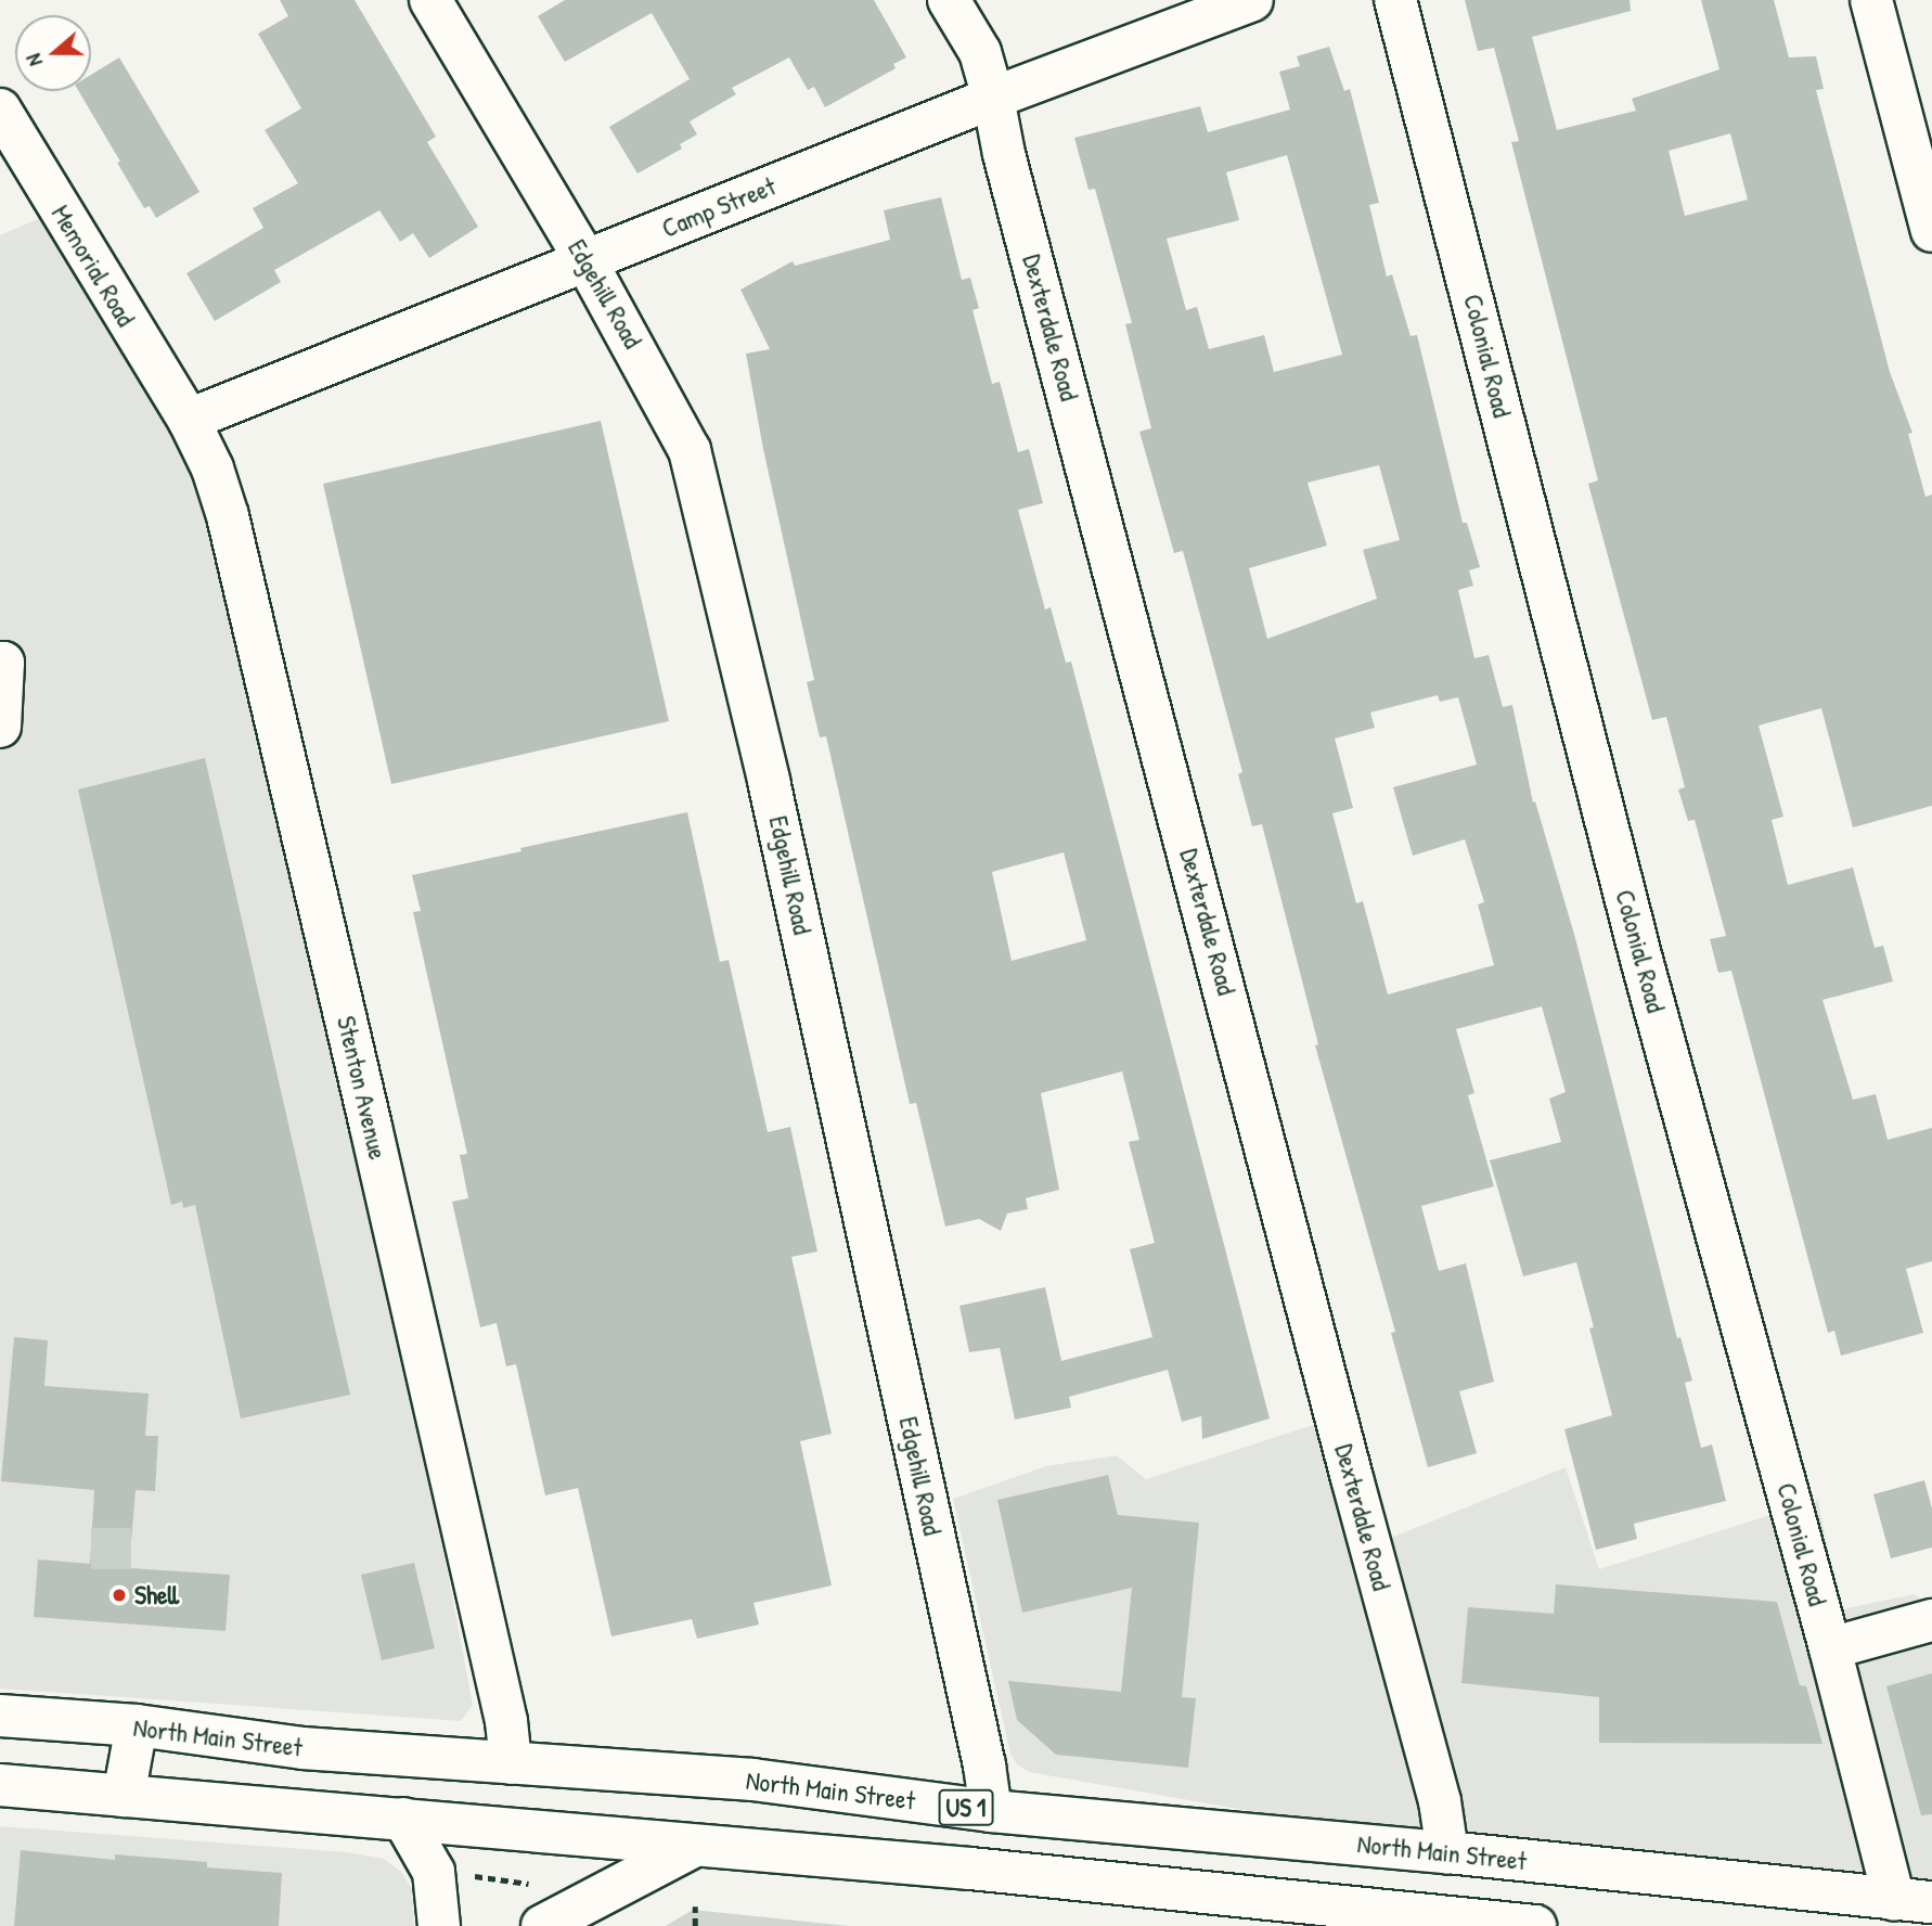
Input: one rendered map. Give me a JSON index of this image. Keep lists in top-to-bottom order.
{
  "streets": {
    "street": [
      "Camp Street",
      "Memorial Road",
      "Edgehill Road",
      "Dexterdale Road",
      "Colonial Road",
      "Stenton Avenue",
      "North Main Street",
      "US 1"
    ]
  },
  "crossings": [
    ["Camp Street", "Memorial Road"],
    ["Camp Street", "Edgehill Road"],
    ["Camp Street", "Dexterdale Road"],
    ["Camp Street", "Stenton Avenue"],
    ["Memorial Road", "Stenton Avenue"],
    ["Edgehill Road", "North Main Street"],
    ["Dexterdale Road", "North Main Street"],
    ["Colonial Road", "North Main Street"],
    ["Stenton Avenue", "North Main Street"]
  ],
  "places": ["Shell"],
  "north": "left"
}
